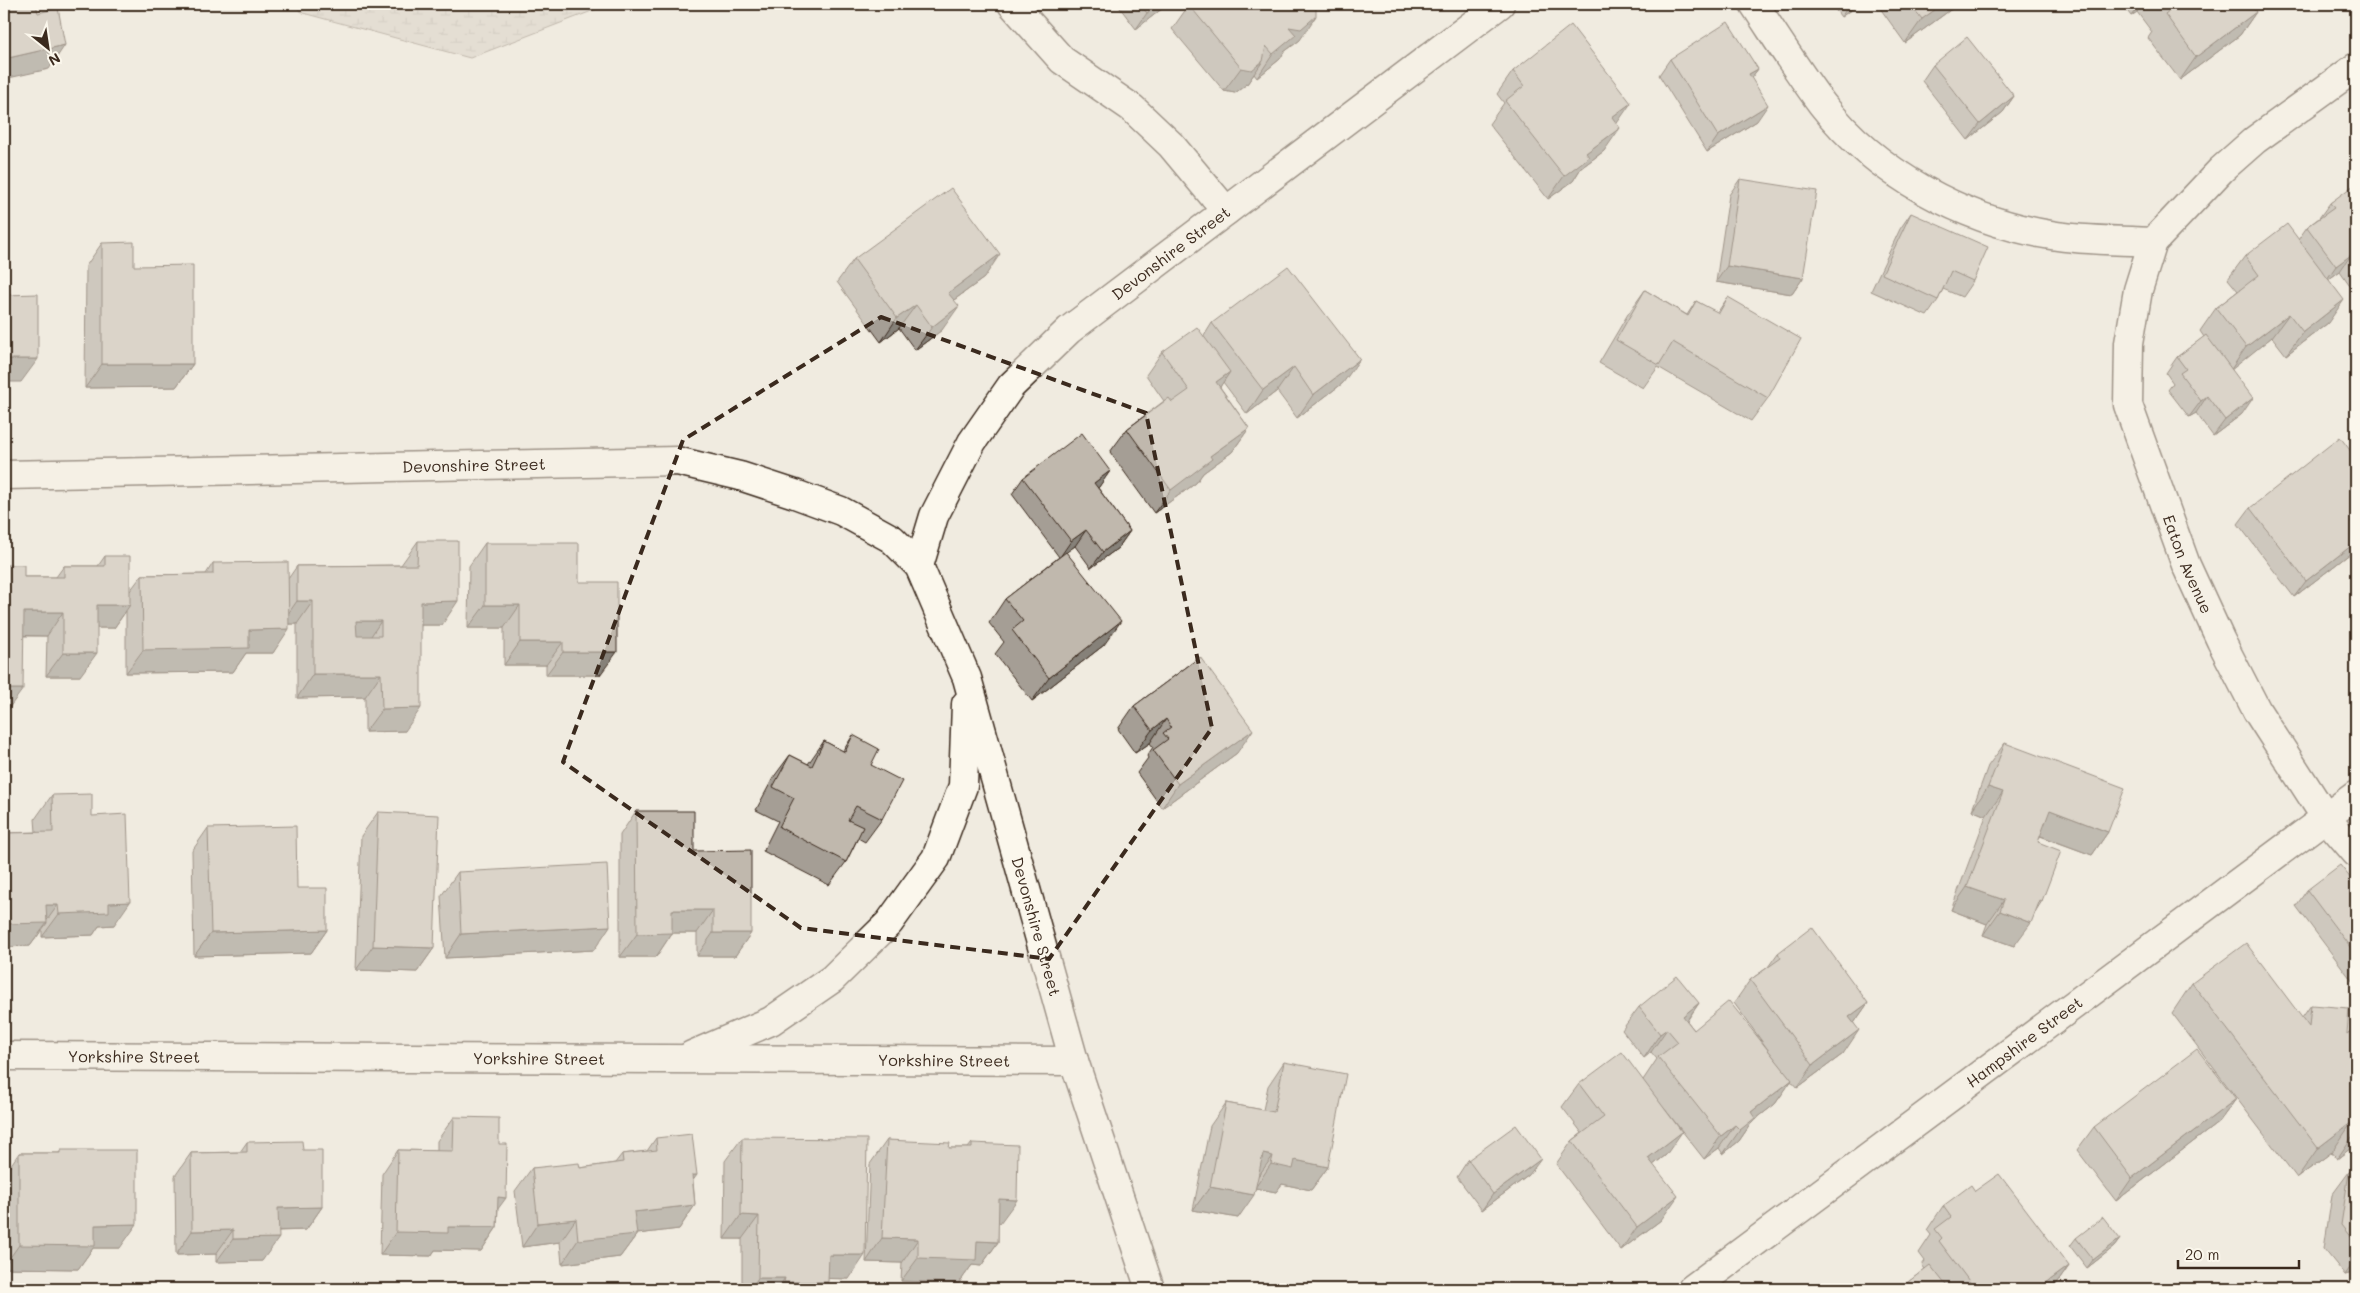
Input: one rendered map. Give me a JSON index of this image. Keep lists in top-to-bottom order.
{
  "streets": {
    "street": [
      "Devonshire Street",
      "Eaton Avenue",
      "Hampshire Street",
      "Yorkshire Street"
    ]
  },
  "crossings": [
    ["Devonshire Street", "Yorkshire Street"],
    ["Eaton Avenue", "Hampshire Street"]
  ],
  "scale_bar": "20 m",
  "north": "bottom right"
}
